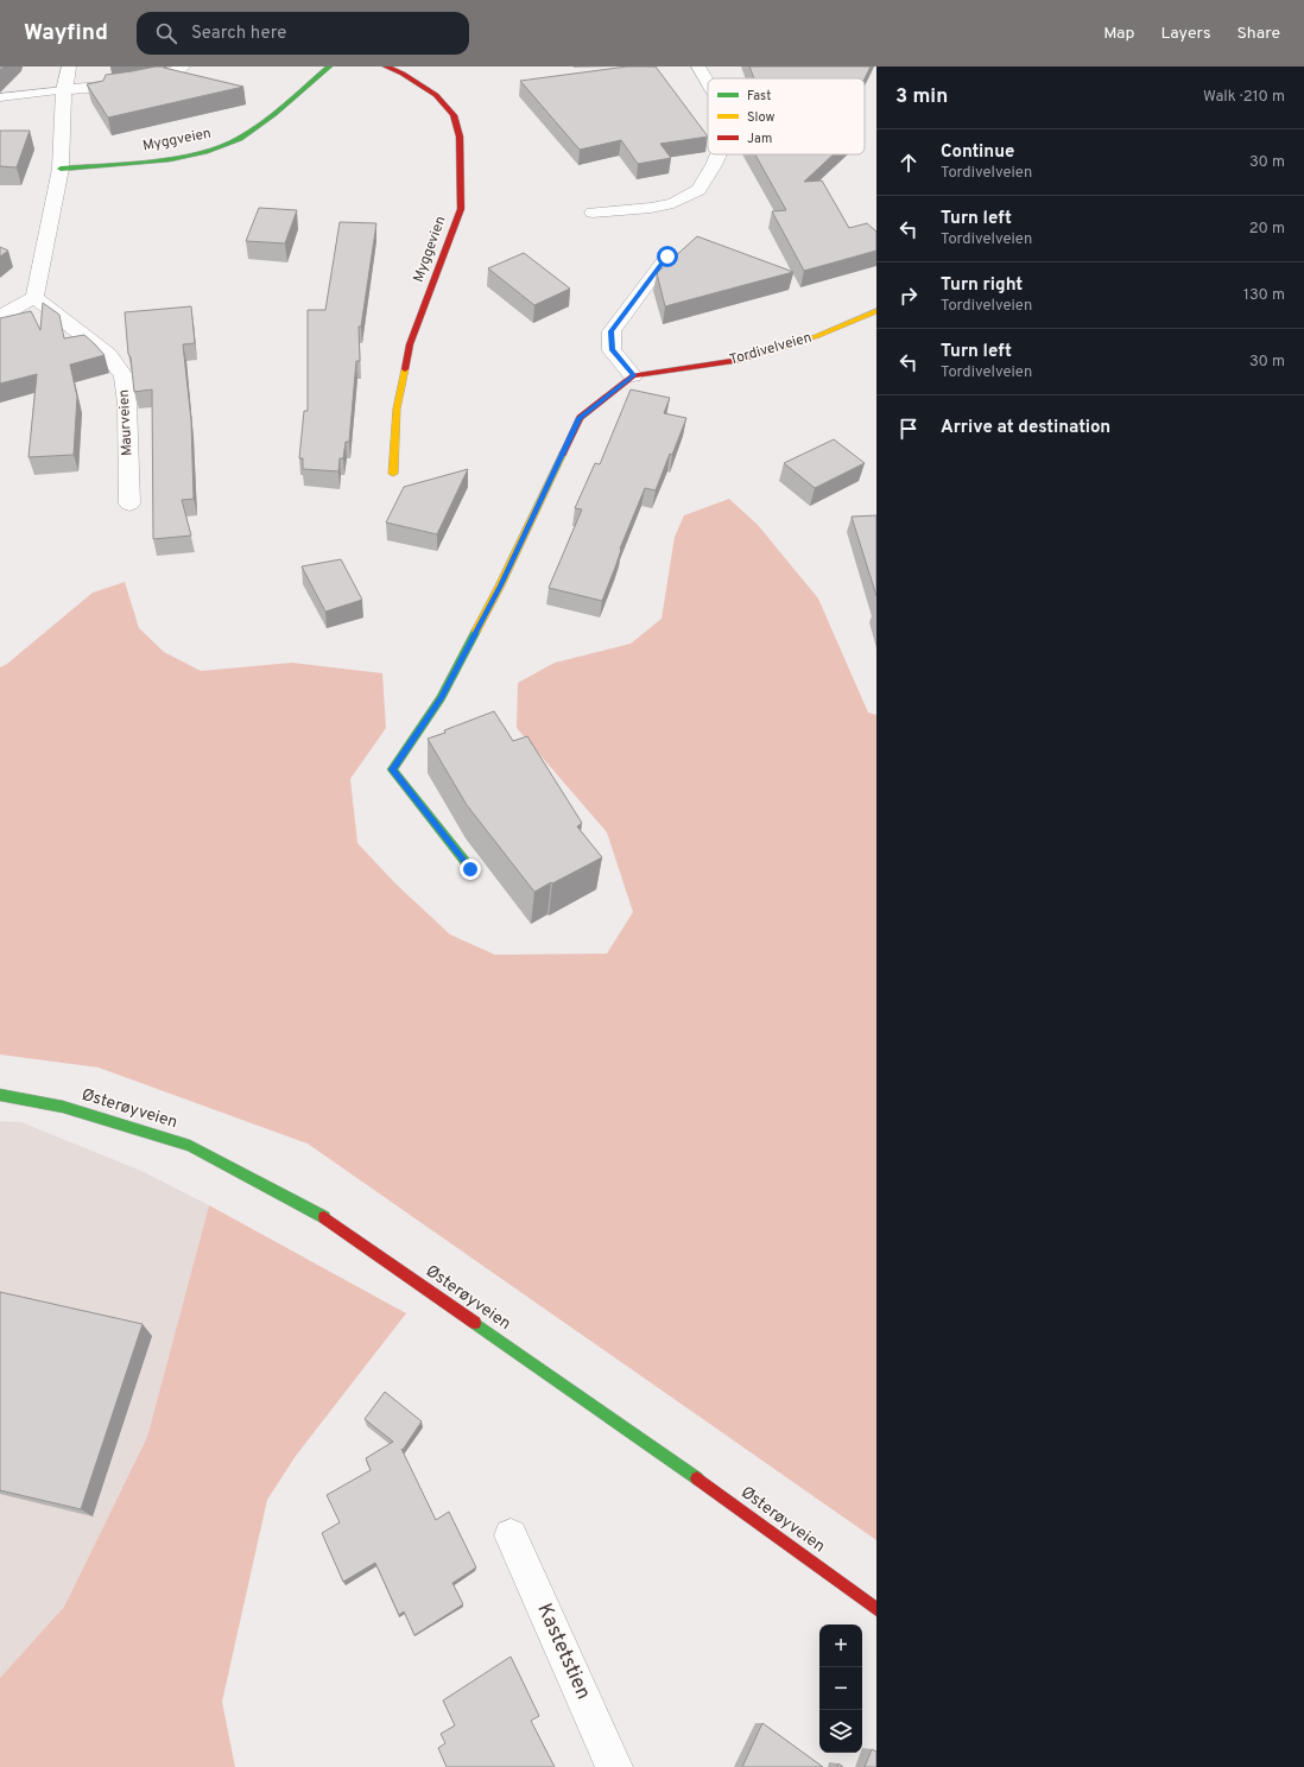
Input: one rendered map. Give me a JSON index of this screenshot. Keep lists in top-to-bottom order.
{
  "streets": {
    "street": [
      "Myggveien",
      "Myggevien",
      "Tordivelveien",
      "Maurveien",
      "Østerøyveien",
      "Kastetstien"
    ]
  },
  "legend": ["Fast", "Slow", "Jam"],
  "page": {
    "header": "Wayfind",
    "search": "Search here",
    "nav": ["Map", "Layers", "Share"],
    "heading": ["3 min", "Walk · 210 m"],
    "list": [
      ["Continue", "Tordivelveien", "30 m"],
      ["Turn left", "Tordivelveien", "20 m"],
      ["Turn right", "Tordivelveien", "130 m"],
      ["Turn left", "Tordivelveien", "30 m"],
      "Arrive at destination"
    ],
    "map_buttons": ["+", "−"]
  }
}
